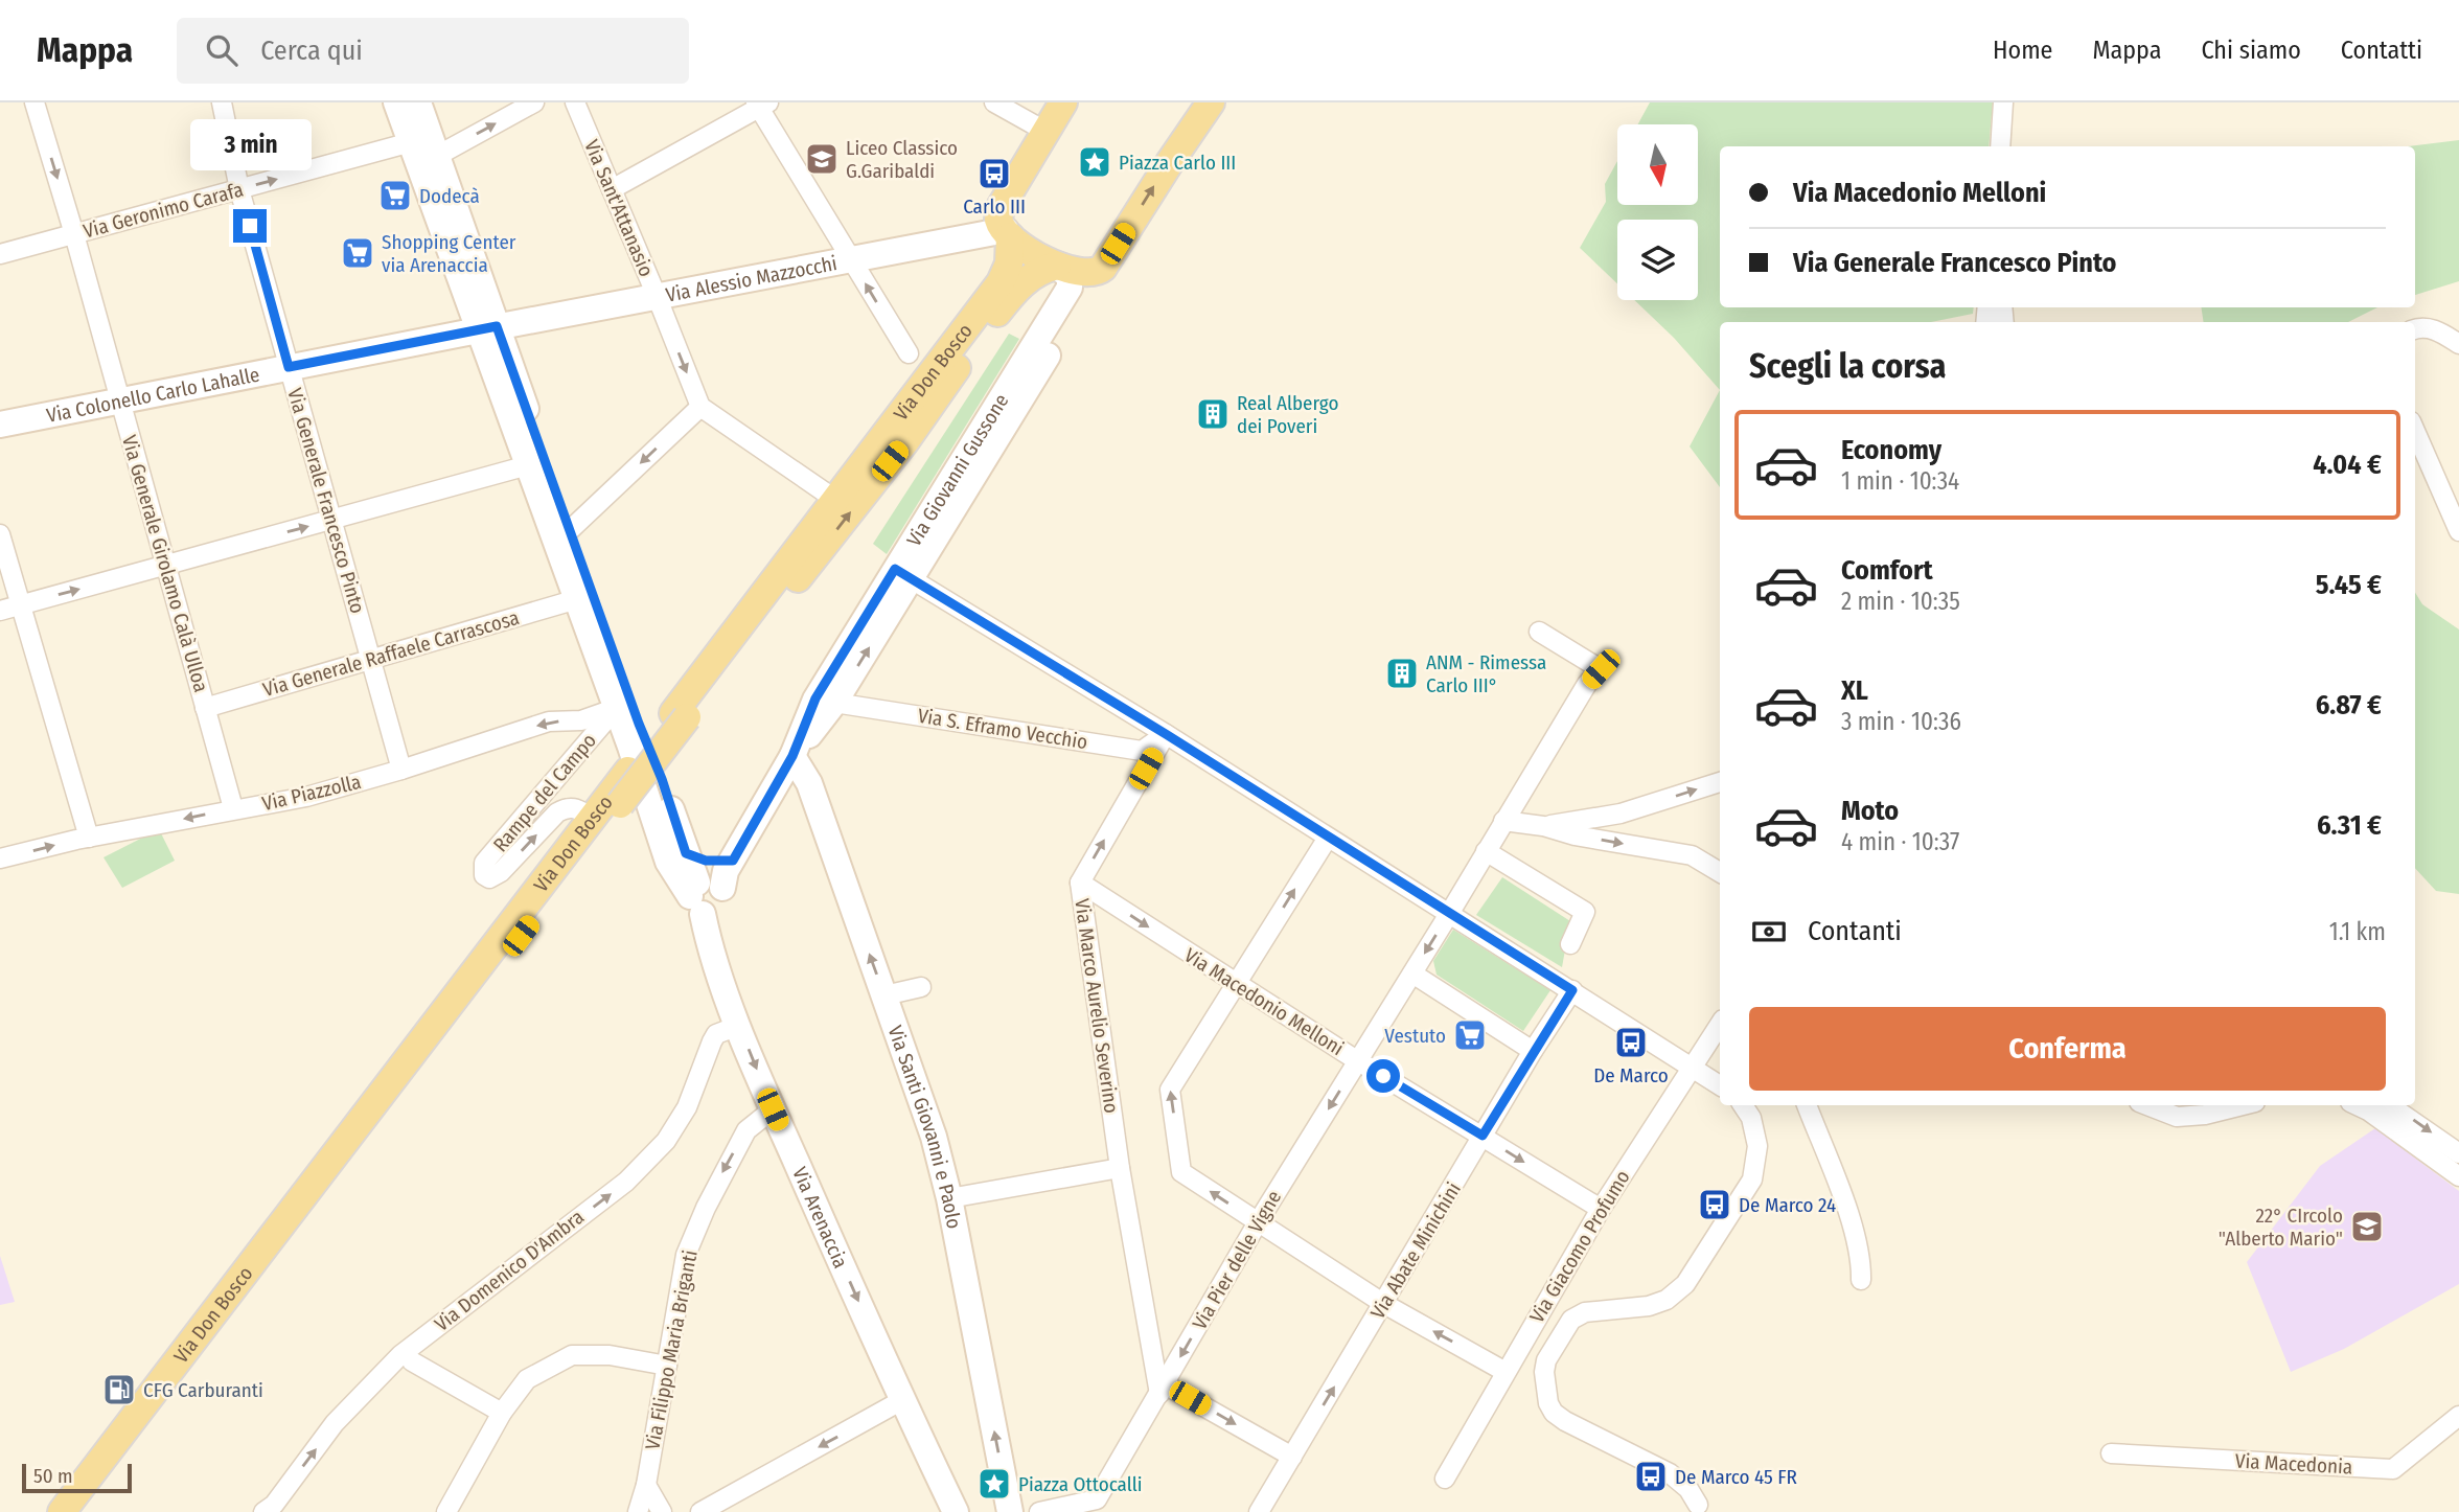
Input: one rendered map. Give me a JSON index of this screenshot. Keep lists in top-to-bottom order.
{
  "streets": {
    "main road": [
      "Via Alessio Mazzocchi",
      "Via Don Bosco",
      "Via Colonello Carlo Lahalle",
      "Via Giovanni Gussone",
      "Via Santi Giovanni e Paolo",
      "Via Arenaccia"
    ],
    "street": [
      "Via Sant'Attanasio",
      "Via Geronimo Carafa",
      "Via Generale Francesco Pinto",
      "Via Generale Girolamo Calà Ulloa",
      "Via Generale Raffaele Carrascosa",
      "Via S. Eframo Vecchio",
      "Via Piazzolla",
      "Rampe del Campo",
      "Via Macedonio Melloni",
      "Via Marco Aurelio Severino",
      "Via Giacomo Profumo",
      "Via Abate Minichini",
      "Via Pier delle Vigne",
      "Via Domenico D'Ambra",
      "Via Filippo Maria Briganti",
      "Via Macedonia"
    ]
  },
  "crossings": [
    ["Via Sant'Attanasio", "Via Alessio Mazzocchi"],
    ["Via Geronimo Carafa", "Via Generale Francesco Pinto"],
    ["Via Geronimo Carafa", "Via Generale Girolamo Calà Ulloa"],
    ["Via Geronimo Carafa", "Via Arenaccia"],
    ["Via Alessio Mazzocchi", "Via Don Bosco"],
    ["Via Alessio Mazzocchi", "Via Colonello Carlo Lahalle"],
    ["Via Alessio Mazzocchi", "Via Arenaccia"],
    ["Via Don Bosco", "Via Giovanni Gussone"],
    ["Via Don Bosco", "Rampe del Campo"],
    ["Via Colonello Carlo Lahalle", "Via Generale Francesco Pinto"],
    ["Via Colonello Carlo Lahalle", "Via Generale Girolamo Calà Ulloa"],
    ["Via Colonello Carlo Lahalle", "Via Arenaccia"],
    ["Via Giovanni Gussone", "Via S. Eframo Vecchio"],
    ["Via Giovanni Gussone", "Via Santi Giovanni e Paolo"],
    ["Via Giovanni Gussone", "Via Arenaccia"],
    ["Via Generale Francesco Pinto", "Via Generale Raffaele Carrascosa"],
    ["Via Generale Francesco Pinto", "Via Piazzolla"],
    ["Via Generale Girolamo Calà Ulloa", "Via Generale Raffaele Carrascosa"],
    ["Via Generale Girolamo Calà Ulloa", "Via Piazzolla"],
    ["Via Generale Raffaele Carrascosa", "Via Arenaccia"],
    ["Via S. Eframo Vecchio", "Via Marco Aurelio Severino"],
    ["Via Piazzolla", "Rampe del Campo"],
    ["Via Piazzolla", "Via Arenaccia"],
    ["Rampe del Campo", "Via Arenaccia"],
    ["Via Macedonio Melloni", "Via Marco Aurelio Severino"],
    ["Via Macedonio Melloni", "Via Giacomo Profumo"],
    ["Via Macedonio Melloni", "Via Abate Minichini"],
    ["Via Macedonio Melloni", "Via Pier delle Vigne"],
    ["Via Marco Aurelio Severino", "Via Pier delle Vigne"],
    ["Via Arenaccia", "Via Domenico D'Ambra"],
    ["Via Arenaccia", "Via Filippo Maria Briganti"]
  ],
  "one_way": [
    "Via Sant'Attanasio",
    "Via Geronimo Carafa",
    "Via Macedonio Melloni",
    "Via Santi Giovanni e Paolo",
    "Via Pier delle Vigne",
    "Via Domenico D'Ambra",
    "Via Filippo Maria Briganti"
  ],
  "places": {
    "school or university": ["Liceo Classico G.Garibaldi", "22° CIrcolo \"Alberto Mario\""],
    "place": ["Piazza Carlo III", "Piazza Ottocalli"],
    "bus stop": [
      "Carlo III",
      "De Marco",
      "De Marco 24",
      "De Marco 45 FR"
    ],
    "supermarket": ["Dodecà", "Shopping Center via Arenaccia", "Vestuto"],
    "building": ["Real Albergo dei Poveri", "ANM - Rimessa Carlo III°"],
    "fuel station": ["CFG Carburanti"]
  },
  "scale_bar": "50 m",
  "north": "bottom",
  "page": {
    "header": "Mappa",
    "search": "Cerca qui",
    "nav": [
      "Home",
      "Mappa",
      "Chi siamo",
      "Contatti"
    ],
    "bubble": "3 min",
    "banner": ["Via Macedonio Melloni", "Via Generale Francesco Pinto"],
    "heading": "Scegli la corsa",
    "list": [
      {
        "name": "Economy",
        "note": "1 min · 10:34",
        "value": "4.04 €"
      },
      {
        "name": "Comfort",
        "note": "2 min · 10:35",
        "value": "5.45 €"
      },
      {
        "name": "XL",
        "note": "3 min · 10:36",
        "value": "6.87 €"
      },
      {
        "name": "Moto",
        "note": "4 min · 10:37",
        "value": "6.31 €"
      }
    ],
    "pay": ["Contanti", "1.1 km"],
    "buttons": "Conferma",
    "scale": "50 m"
  }
}
